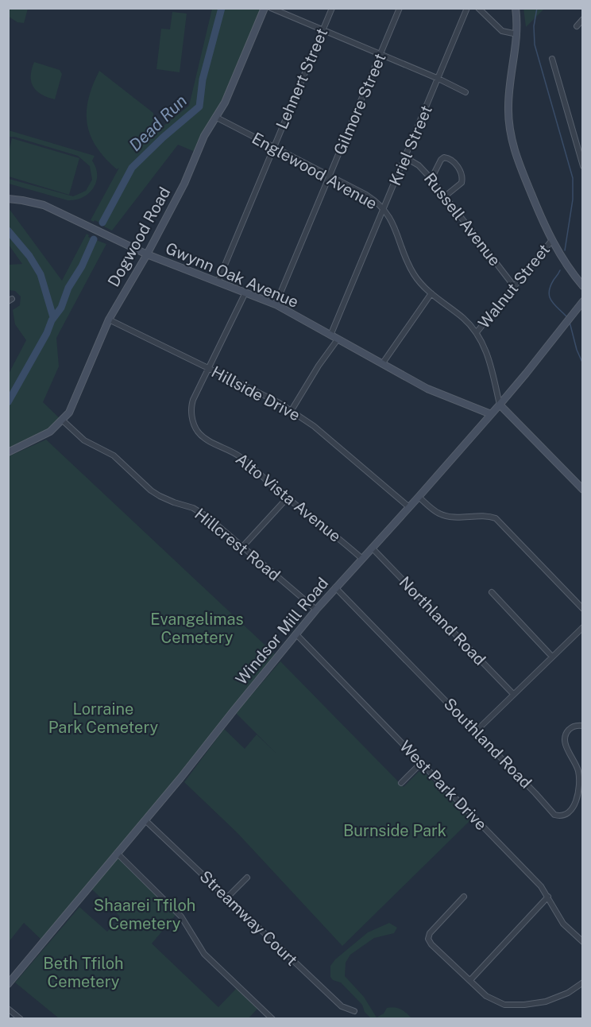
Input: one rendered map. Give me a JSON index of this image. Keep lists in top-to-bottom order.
{
  "streets": {
    "main road": ["Dogwood Road", "Gwynn Oak Avenue", "Windsor Mill Road"],
    "street": [
      "Lehnert Street",
      "Gilmore Street",
      "Kriel Street",
      "Englewood Avenue",
      "Russell Avenue",
      "Walnut Street",
      "Hillside Drive",
      "Alto Vista Avenue",
      "Hillcrest Road",
      "Northland Road",
      "Southland Road",
      "West Park Drive",
      "Streamway Court"
    ]
  },
  "crossings": [
    ["Lehnert Street", "Englewood Avenue"],
    ["Lehnert Street", "Gwynn Oak Avenue"],
    ["Gilmore Street", "Englewood Avenue"],
    ["Gilmore Street", "Gwynn Oak Avenue"],
    ["Kriel Street", "Englewood Avenue"],
    ["Kriel Street", "Russell Avenue"],
    ["Kriel Street", "Gwynn Oak Avenue"],
    ["Englewood Avenue", "Dogwood Road"],
    ["Englewood Avenue", "Walnut Street"],
    ["Englewood Avenue", "Windsor Mill Road"],
    ["Russell Avenue", "Walnut Street"],
    ["Dogwood Road", "Gwynn Oak Avenue"],
    ["Dogwood Road", "Hillside Drive"],
    ["Dogwood Road", "Hillcrest Road"],
    ["Gwynn Oak Avenue", "Alto Vista Avenue"],
    ["Gwynn Oak Avenue", "Windsor Mill Road"],
    ["Hillside Drive", "Alto Vista Avenue"],
    ["Hillside Drive", "Windsor Mill Road"],
    ["Alto Vista Avenue", "Windsor Mill Road"],
    ["Hillcrest Road", "Windsor Mill Road"],
    ["Northland Road", "Windsor Mill Road"],
    ["Windsor Mill Road", "Southland Road"],
    ["Windsor Mill Road", "West Park Drive"],
    ["Windsor Mill Road", "Streamway Court"]
  ],
  "water": ["Dead Run"],
  "parks": [
    "Evangelimas Cemetery",
    "Lorraine Park Cemetery",
    "Burnside Park",
    "Shaarei Tfiloh Cemetery",
    "Beth Tfiloh Cemetery"
  ]
}
